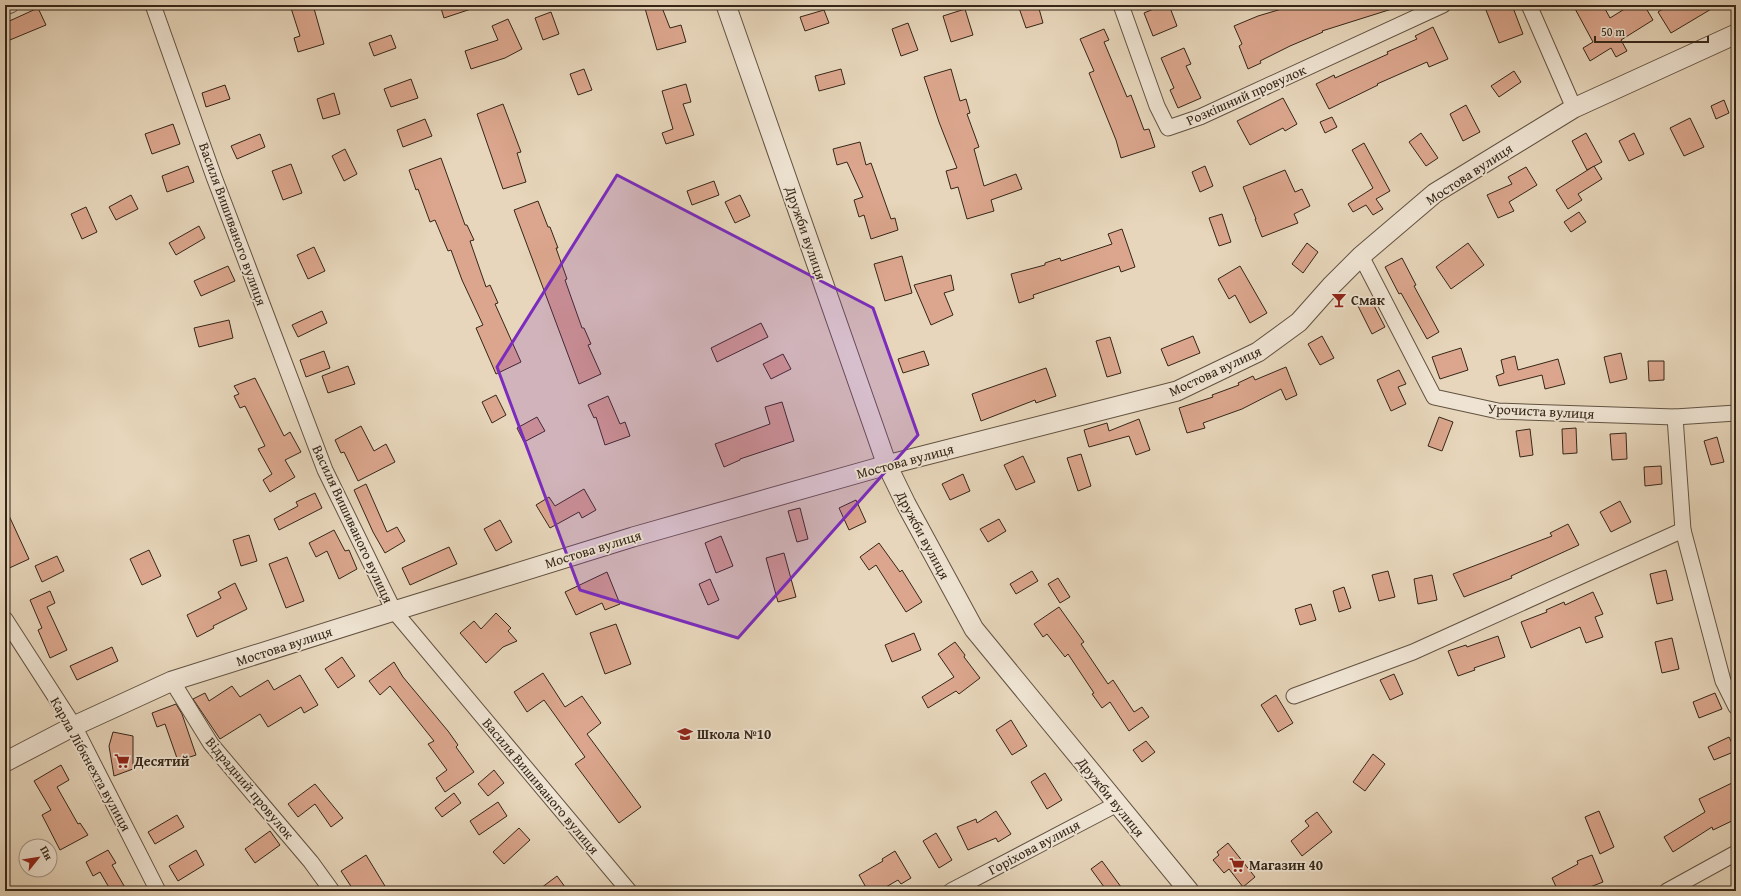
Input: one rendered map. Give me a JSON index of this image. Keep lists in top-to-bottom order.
{
  "streets": {
    "street": [
      "Розкішний провулок",
      "Мостова вулиця",
      "Василя Вишиваного вулиця",
      "Дружби вулиця",
      "Урочиста вулиця",
      "Карла Лібкнехта вулиця",
      "Відрадний провулок",
      "Горіхова вулиця"
    ]
  },
  "crossings": [
    ["Мостова вулиця", "Василя Вишиваного вулиця"],
    ["Мостова вулиця", "Дружби вулиця"],
    ["Мостова вулиця", "Урочиста вулиця"],
    ["Мостова вулиця", "Карла Лібкнехта вулиця"],
    ["Мостова вулиця", "Відрадний провулок"],
    ["Дружби вулиця", "Горіхова вулиця"]
  ],
  "places": {
    "bar": ["Смак"],
    "school or university": ["Школа №10"],
    "supermarket": ["Десятий", "Магазин 40"]
  },
  "scale_bar": "50 m",
  "north": "top right"
}
